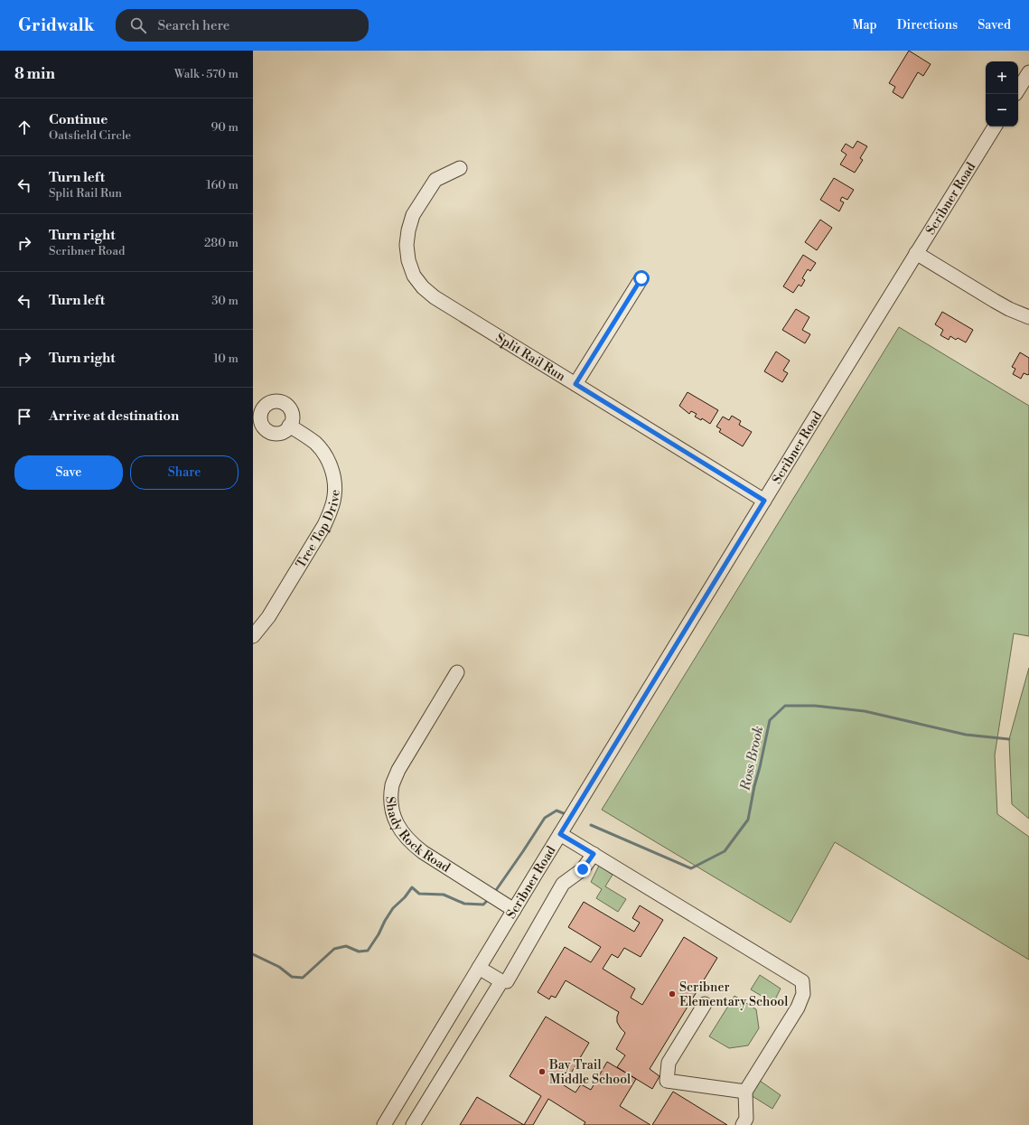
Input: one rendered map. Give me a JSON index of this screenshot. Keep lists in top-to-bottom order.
{
  "streets": {
    "street": [
      "Scribner Road",
      "Split Rail Run",
      "Tree Top Drive",
      "Shady Rock Road"
    ]
  },
  "crossings": [
    ["Scribner Road", "Split Rail Run"],
    ["Scribner Road", "Shady Rock Road"]
  ],
  "water": ["Ross Brook"],
  "places": ["Scribner Elementary School", "Bay Trail Middle School"],
  "page": {
    "header": "Gridwalk",
    "search": "Search here",
    "nav": ["Map", "Directions", "Saved"],
    "heading": ["8 min", "Walk · 570 m"],
    "map_buttons": ["+", "−"],
    "list": [
      ["Continue", "Oatsfield Circle", "90 m"],
      ["Turn left", "Split Rail Run", "160 m"],
      ["Turn right", "Scribner Road", "280 m"],
      ["Turn left", "30 m"],
      ["Turn right", "10 m"],
      "Arrive at destination"
    ],
    "buttons": ["Save", "Share"]
  }
}
